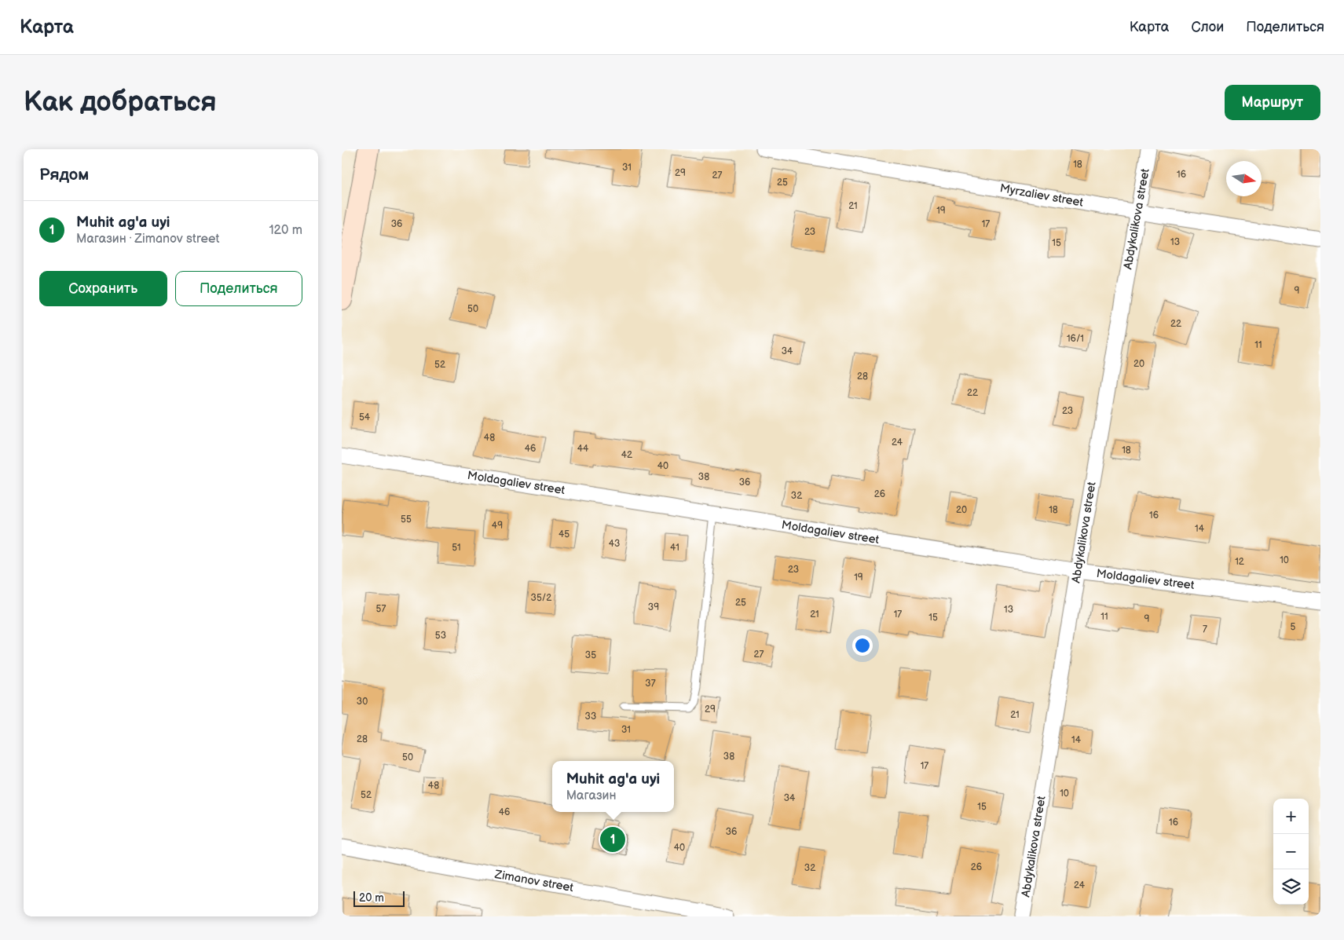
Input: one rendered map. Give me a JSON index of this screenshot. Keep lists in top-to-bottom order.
{
  "streets": {
    "street": [
      "Myrzaliev street",
      "Abdykalikova street",
      "Moldagaliev street",
      "Zimanov street"
    ]
  },
  "crossings": [
    ["Myrzaliev street", "Abdykalikova street"],
    ["Abdykalikova street", "Moldagaliev street"]
  ],
  "house_numbers": [
    "18",
    "31",
    "29",
    "16",
    "27",
    "25",
    "21",
    "19",
    "36",
    "17",
    "23",
    "13",
    "15",
    "9",
    "50",
    "22",
    "16/1",
    "11",
    "34",
    "20",
    "52",
    "28",
    "22",
    "23",
    "54",
    "48",
    "24",
    "46",
    "44",
    "18",
    "42",
    "40",
    "38",
    "36",
    "26",
    "32",
    "20",
    "18",
    "16",
    "55",
    "49",
    "14",
    "45",
    "43",
    "51",
    "41",
    "10",
    "12",
    "23",
    "19",
    "35/2",
    "25",
    "39",
    "57",
    "13",
    "21",
    "17",
    "11",
    "15",
    "9",
    "5",
    "7",
    "53",
    "27",
    "35",
    "37",
    "30",
    "29",
    "21",
    "33",
    "31",
    "28",
    "14",
    "38",
    "50",
    "17",
    "48",
    "10",
    "52",
    "34",
    "15",
    "46",
    "16",
    "36",
    "40",
    "26",
    "32",
    "24"
  ],
  "scale_bar": "20 m",
  "north": "right",
  "page": {
    "header": "Карта",
    "nav": ["Карта", "Слои", "Поделиться"],
    "buttons": [
      "Маршрут",
      ["Сохранить", "Поделиться"]
    ],
    "title": "Как добраться",
    "heading": "Рядом",
    "list": [
      {
        "mark": "1",
        "name": "Muhit ag'a uyi",
        "note": "Магазин · Zimanov street",
        "value": "120 m"
      }
    ],
    "popup": ["Muhit ag'a uyi", "Магазин"],
    "map_buttons": ["+", "−"],
    "pins": "1",
    "scale": "20 m"
  }
}
